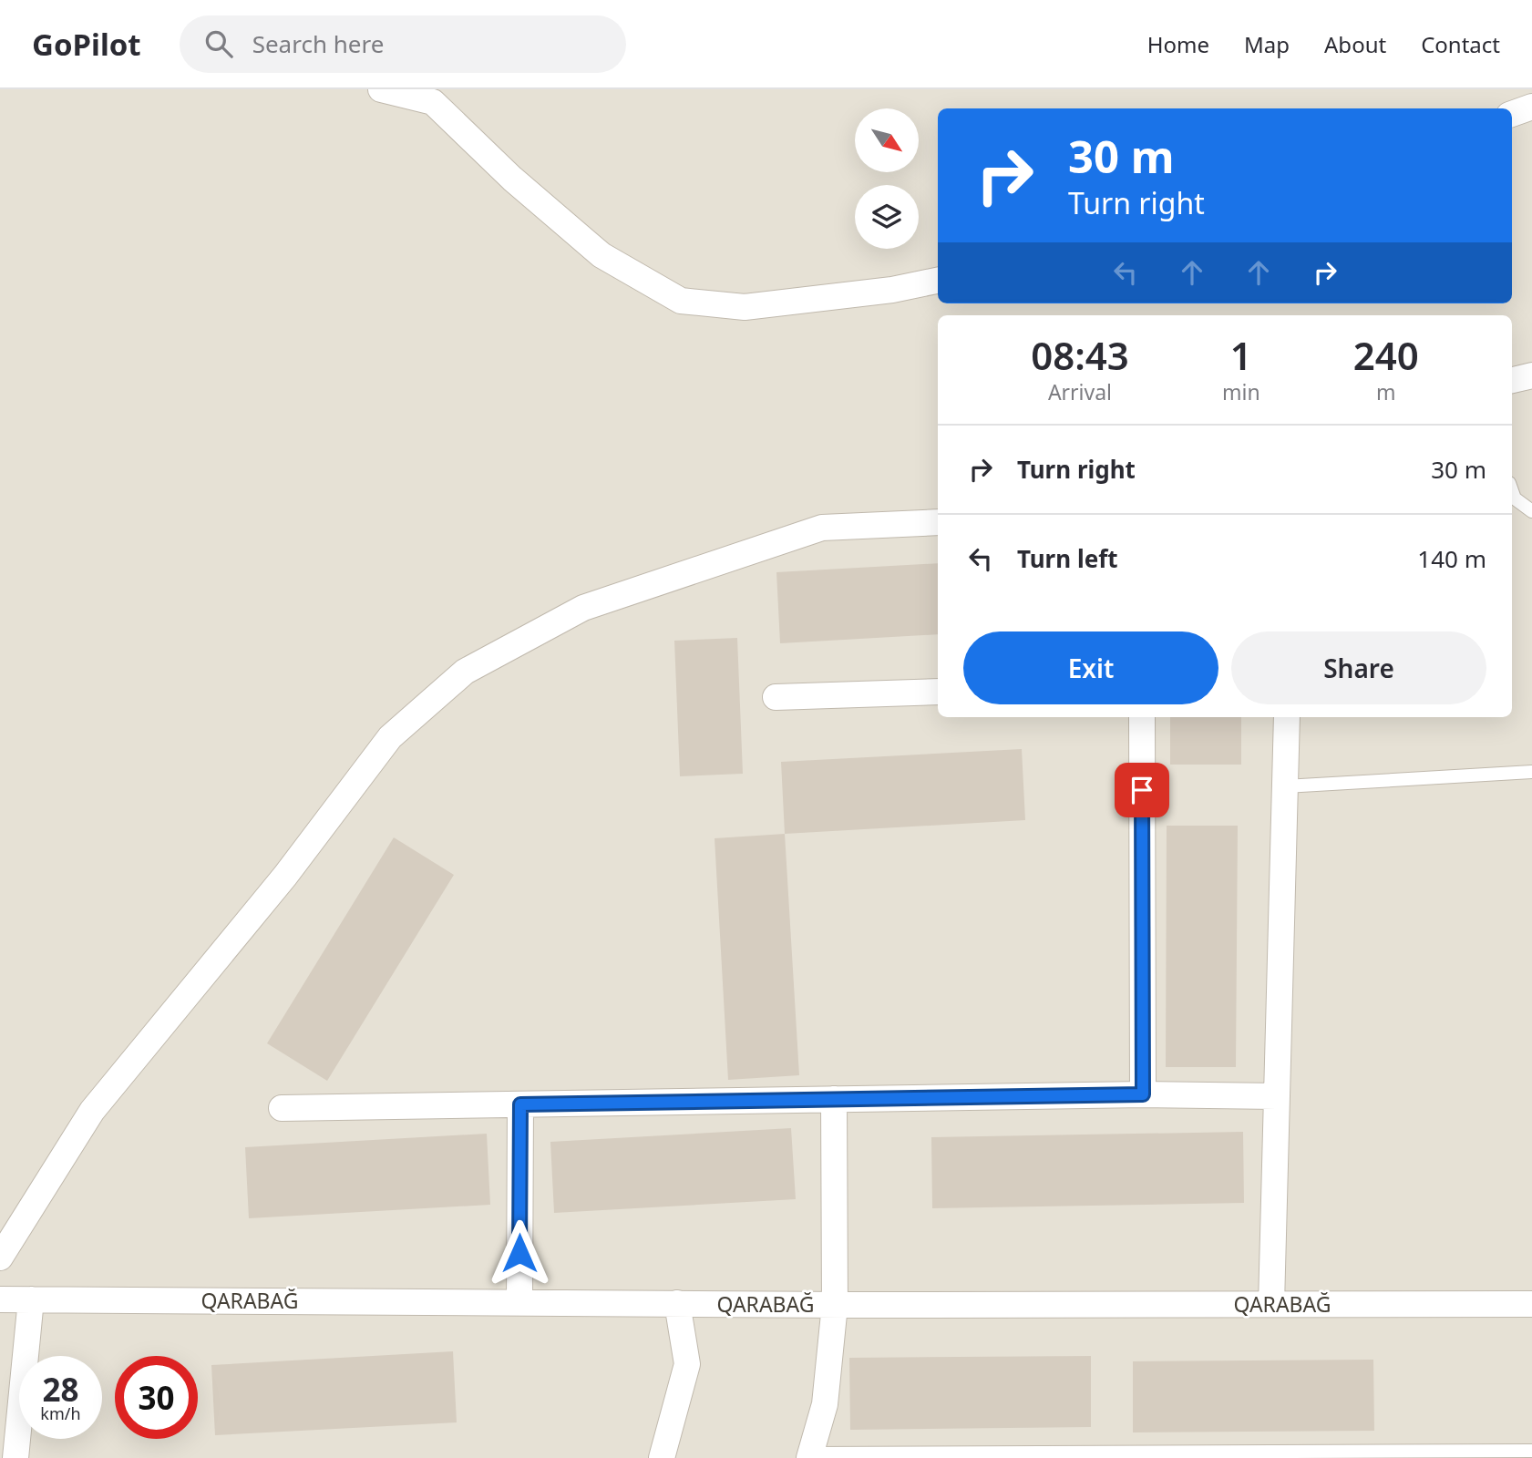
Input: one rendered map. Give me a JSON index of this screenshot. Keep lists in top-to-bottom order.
{
  "streets": {
    "street": ["QARABAĞ"]
  },
  "north": "bottom right",
  "page": {
    "header": "GoPilot",
    "search": "Search here",
    "nav": [
      "Home",
      "Map",
      "About",
      "Contact"
    ],
    "turn": ["30 m", "Turn right"],
    "eta": [
      "08:43",
      "Arrival",
      "1",
      "min",
      "240",
      "m"
    ],
    "list": [
      {
        "name": "Turn right",
        "value": "30 m"
      },
      {
        "name": "Turn left",
        "value": "140 m"
      }
    ],
    "buttons": ["Exit", "Share"],
    "speed": "28 km/h",
    "limit": "30"
  }
}
